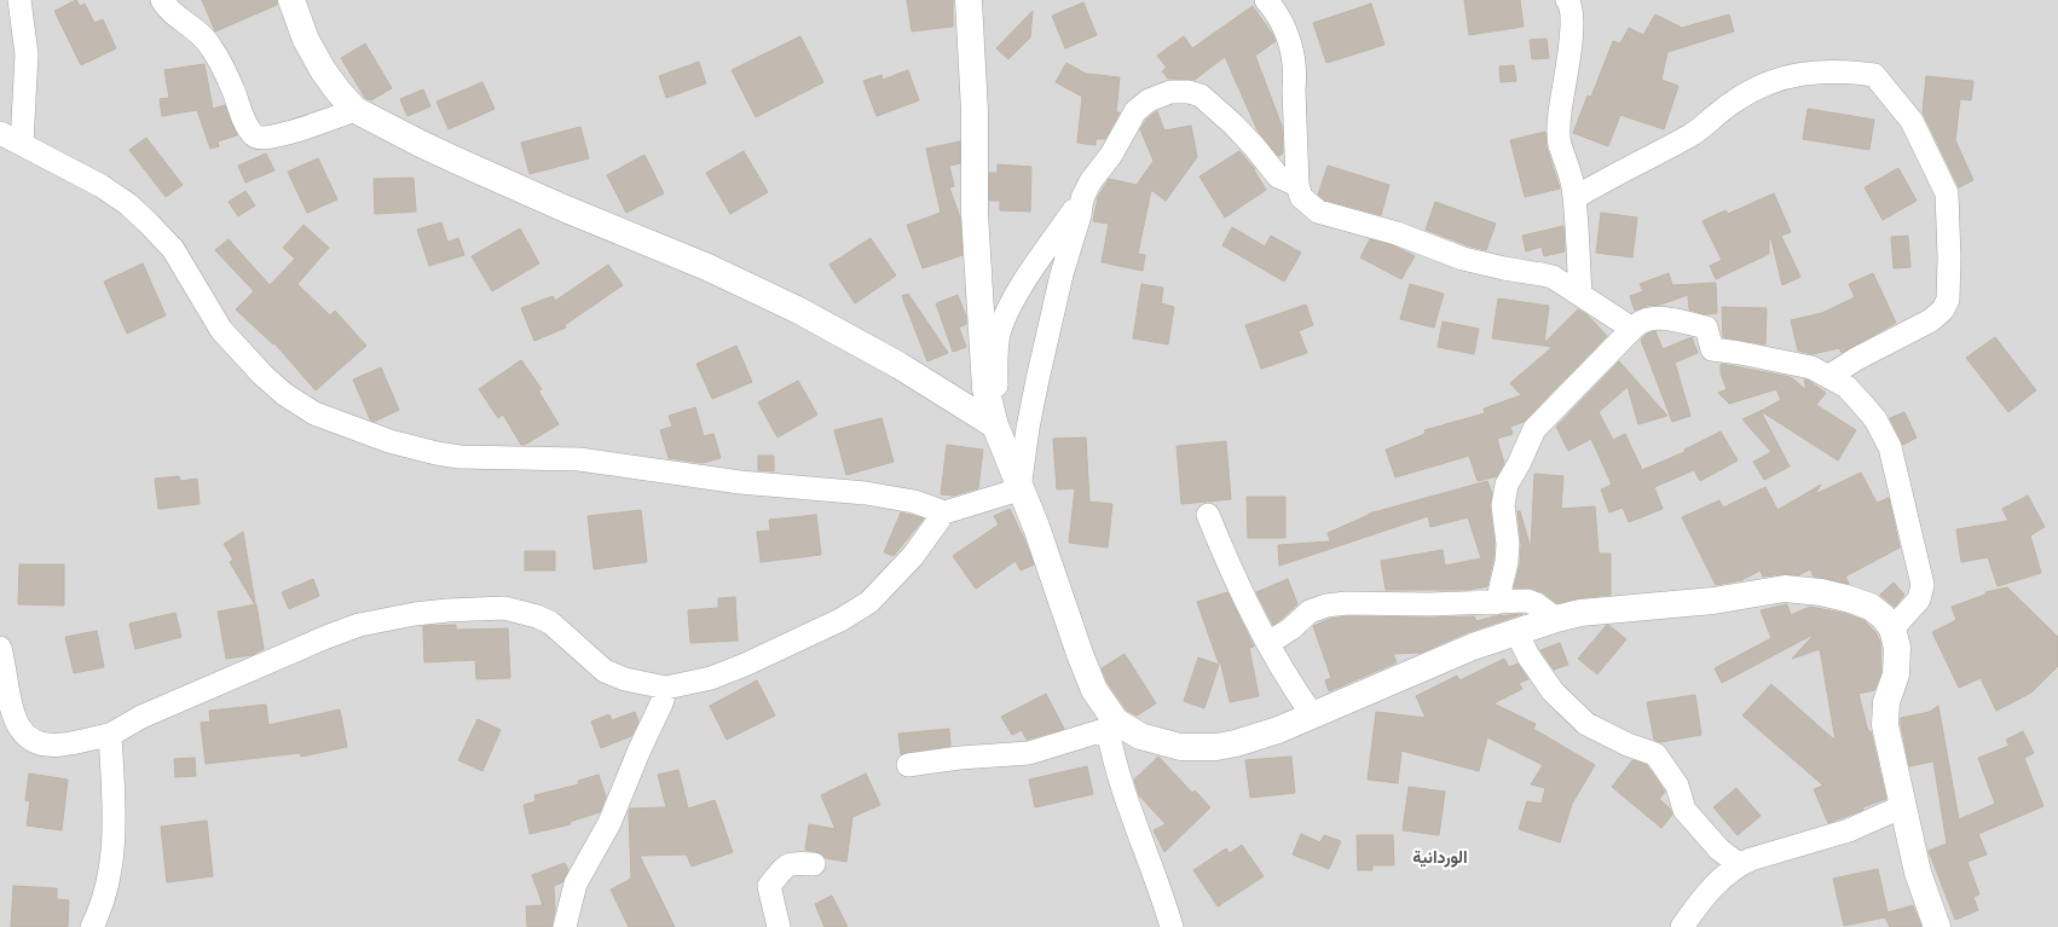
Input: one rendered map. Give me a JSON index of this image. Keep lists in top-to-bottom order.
{
  "districts": ["الوردانية"]
}
